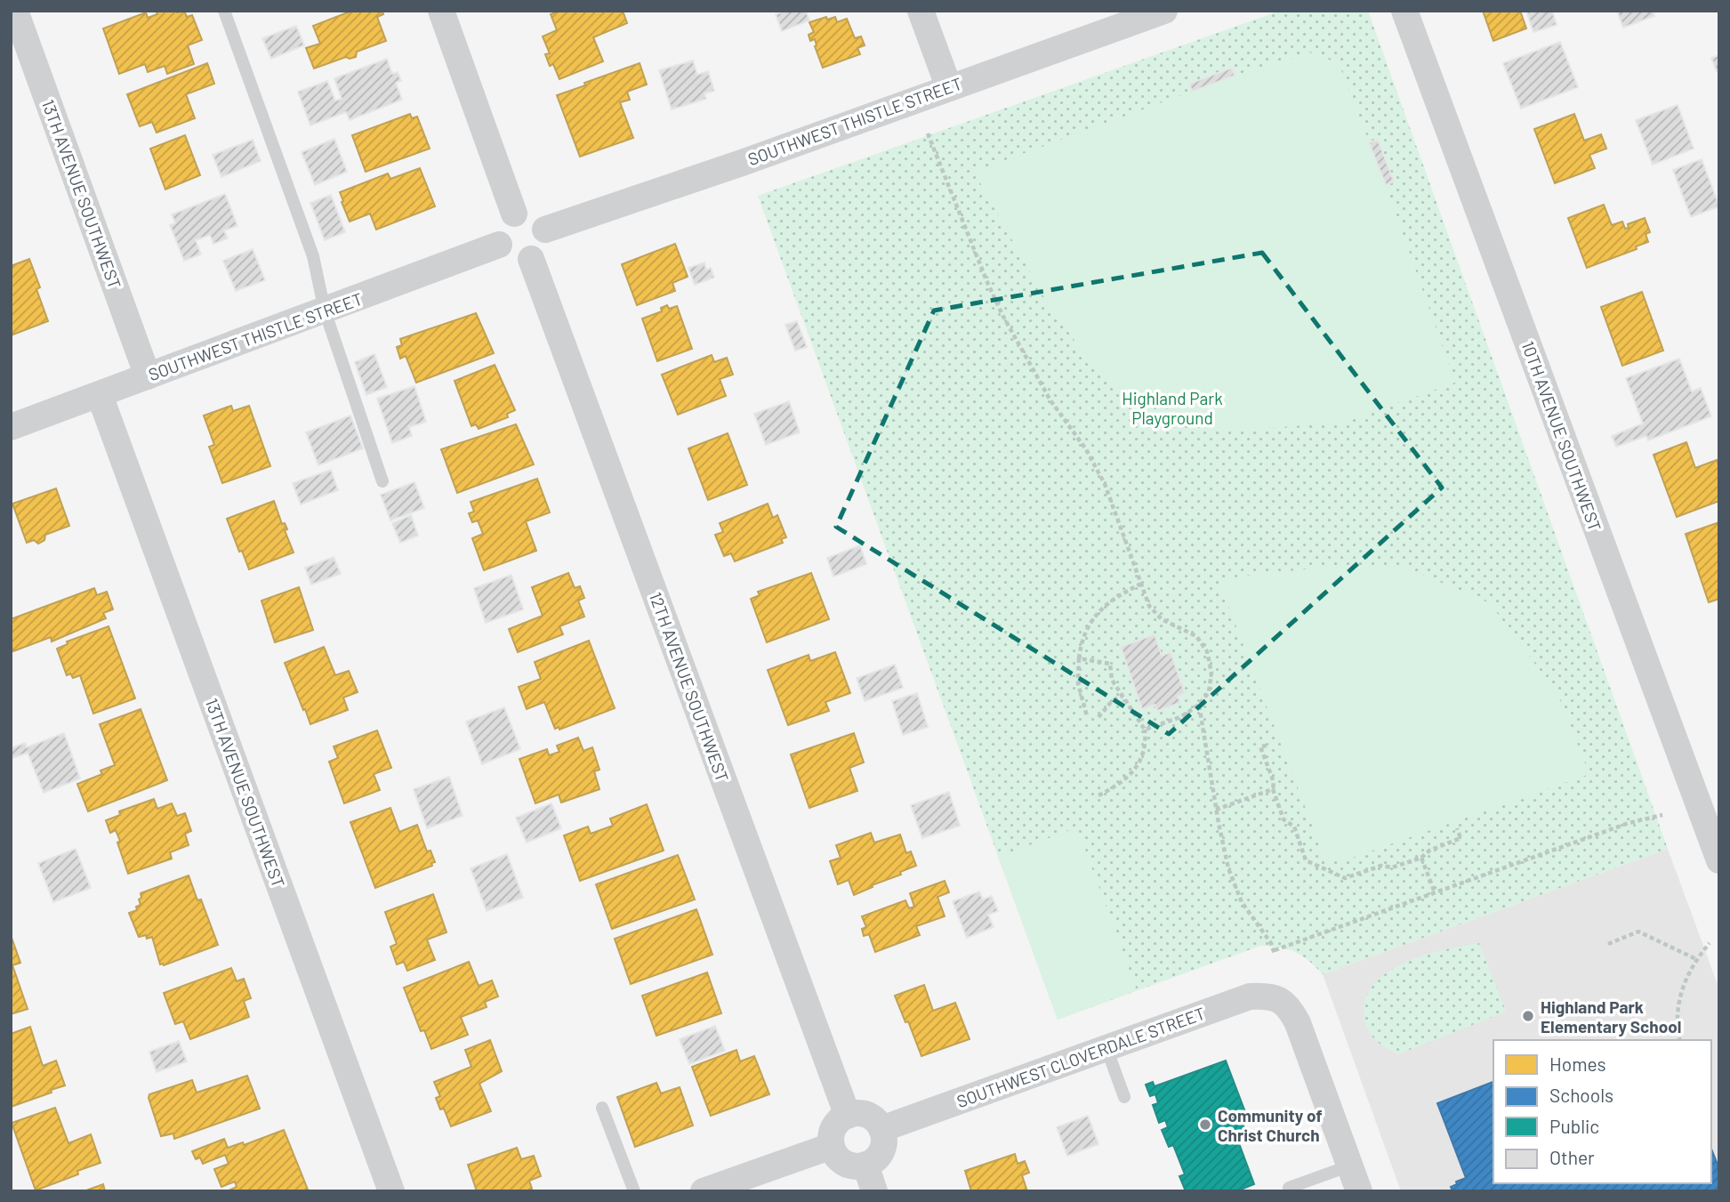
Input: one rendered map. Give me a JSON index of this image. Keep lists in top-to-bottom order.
{
  "streets": {
    "street": [
      "SOUTHWEST THISTLE STREET",
      "13TH AVENUE SOUTHWEST",
      "10TH AVENUE SOUTHWEST",
      "12TH AVENUE SOUTHWEST",
      "SOUTHWEST CLOVERDALE STREET"
    ]
  },
  "crossings": [
    ["SOUTHWEST THISTLE STREET", "13TH AVENUE SOUTHWEST"],
    ["SOUTHWEST THISTLE STREET", "12TH AVENUE SOUTHWEST"],
    ["12TH AVENUE SOUTHWEST", "SOUTHWEST CLOVERDALE STREET"]
  ],
  "parks": ["Highland Park Playground"],
  "places": ["Highland Park Elementary School", "Community of Christ Church"],
  "legend": [
    "Homes",
    "Schools",
    "Public",
    "Other"
  ]
}
